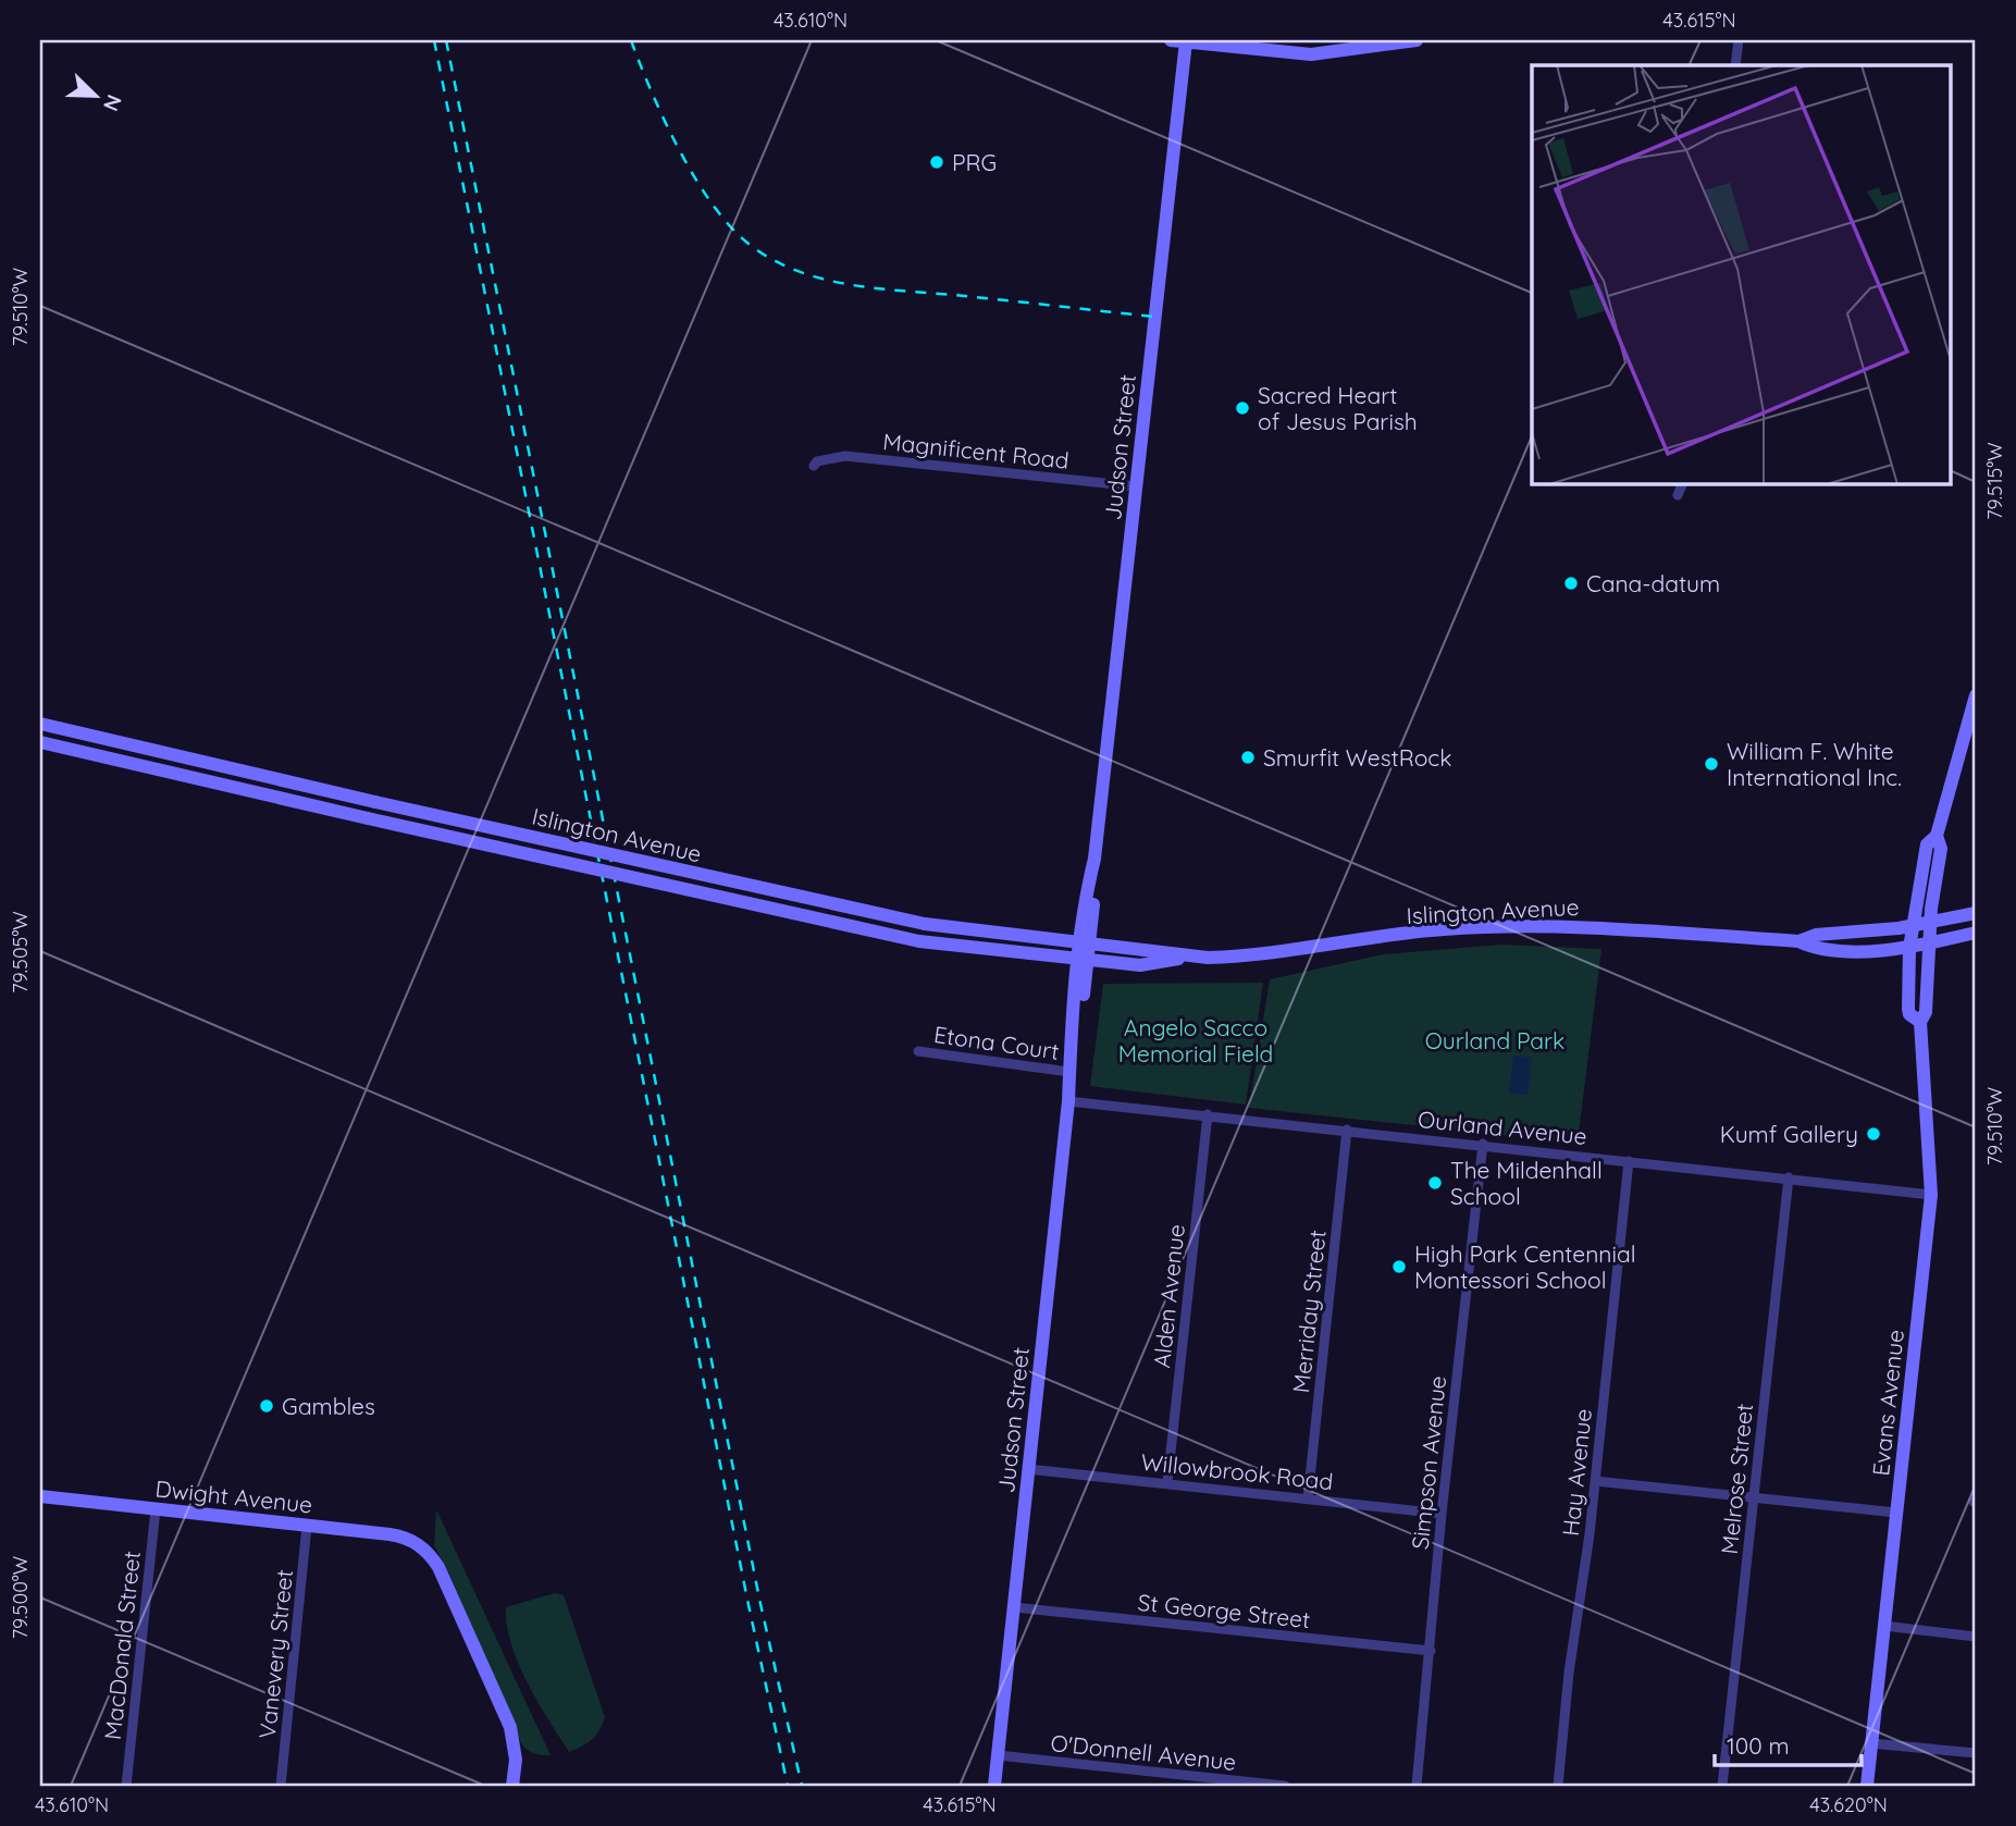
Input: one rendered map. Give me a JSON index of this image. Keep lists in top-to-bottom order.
{
  "streets": {
    "main road": [
      "Judson Street",
      "Islington Avenue",
      "Evans Avenue",
      "Dwight Avenue"
    ],
    "street": [
      "Magnificent Road",
      "Etona Court",
      "Ourland Avenue",
      "Alden Avenue",
      "Merriday Street",
      "Simpson Avenue",
      "Willowbrook Road",
      "Hay Avenue",
      "Melrose Street",
      "St George Street",
      "MacDonald Street",
      "Vanevery Street",
      "O'Donnell Avenue"
    ]
  },
  "crossings": [
    ["Judson Street", "Magnificent Road"],
    ["Judson Street", "Islington Avenue"],
    ["Judson Street", "Etona Court"],
    ["Judson Street", "Ourland Avenue"],
    ["Judson Street", "Willowbrook Road"],
    ["Judson Street", "St George Street"],
    ["Judson Street", "O'Donnell Avenue"],
    ["Islington Avenue", "Evans Avenue"],
    ["Ourland Avenue", "Alden Avenue"],
    ["Ourland Avenue", "Merriday Street"],
    ["Ourland Avenue", "Evans Avenue"],
    ["Ourland Avenue", "Simpson Avenue"],
    ["Ourland Avenue", "Hay Avenue"],
    ["Ourland Avenue", "Melrose Street"],
    ["Alden Avenue", "Willowbrook Road"],
    ["Merriday Street", "Willowbrook Road"],
    ["Simpson Avenue", "Willowbrook Road"],
    ["Simpson Avenue", "St George Street"],
    ["Dwight Avenue", "MacDonald Street"],
    ["Dwight Avenue", "Vanevery Street"]
  ],
  "parks": ["Angelo Sacco Memorial Field", "Ourland Park"],
  "places": [
    "PRG",
    "Sacred Heart of Jesus Parish",
    "Cana-datum",
    "Smurfit WestRock",
    "William F. White International Inc.",
    "Kumf Gallery",
    "The Mildenhall School",
    "High Park Centennial Montessori School",
    "Gambles"
  ],
  "scale_bar": "100 m",
  "north": "bottom right",
  "coordinates": [
    "43.610°N",
    "43.615°N",
    "79.510°W",
    "79.515°W",
    "79.505°W",
    "79.500°W",
    "43.620°N"
  ]
}
